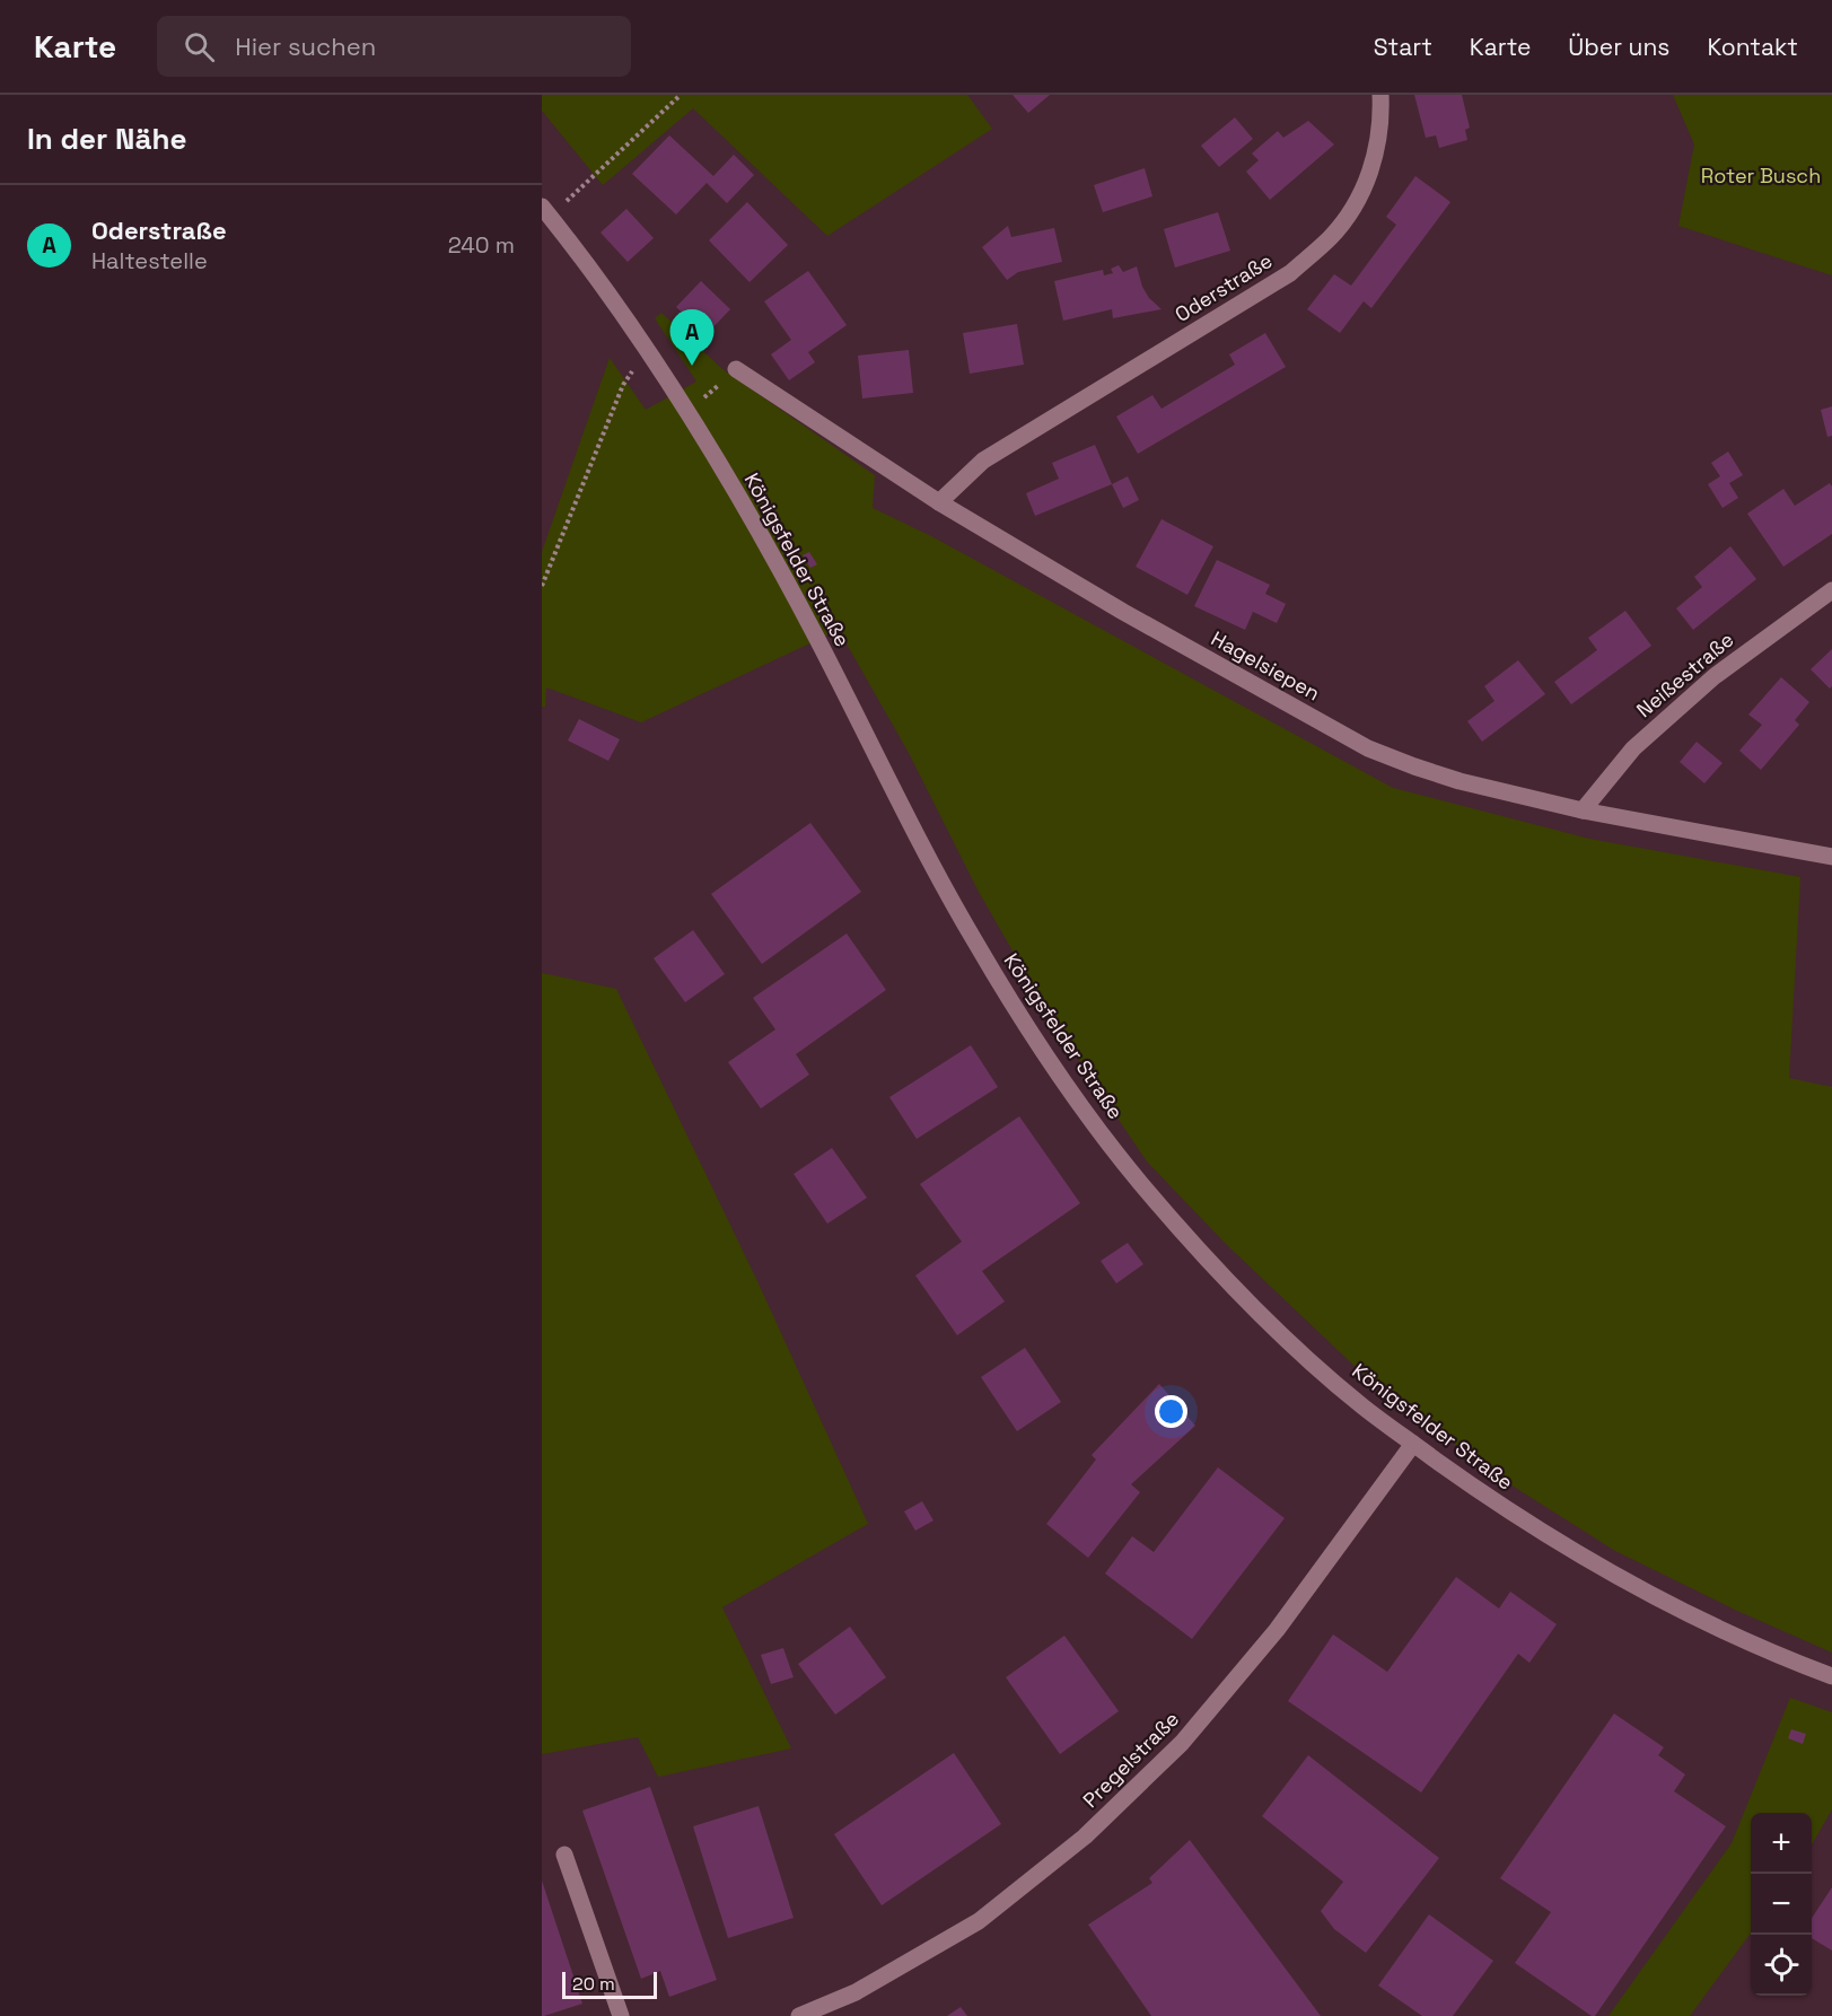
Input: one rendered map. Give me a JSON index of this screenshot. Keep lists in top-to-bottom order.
{
  "streets": {
    "street": [
      "Oderstraße",
      "Königsfelder Straße",
      "Hagelsiepen",
      "Neißestraße",
      "Pregelstraße"
    ]
  },
  "crossings": [
    ["Oderstraße", "Hagelsiepen"],
    ["Königsfelder Straße", "Pregelstraße"],
    ["Hagelsiepen", "Neißestraße"]
  ],
  "parks": ["Roter Busch"],
  "scale_bar": "20 m",
  "page": {
    "header": "Karte",
    "search": "Hier suchen",
    "nav": [
      "Start",
      "Karte",
      "Über uns",
      "Kontakt"
    ],
    "heading": "In der Nähe",
    "list": [
      {
        "mark": "A",
        "name": "Oderstraße",
        "note": "Haltestelle",
        "value": "240 m"
      }
    ],
    "pins": "A",
    "map_buttons": ["+", "−"],
    "scale": "20 m"
  }
}
